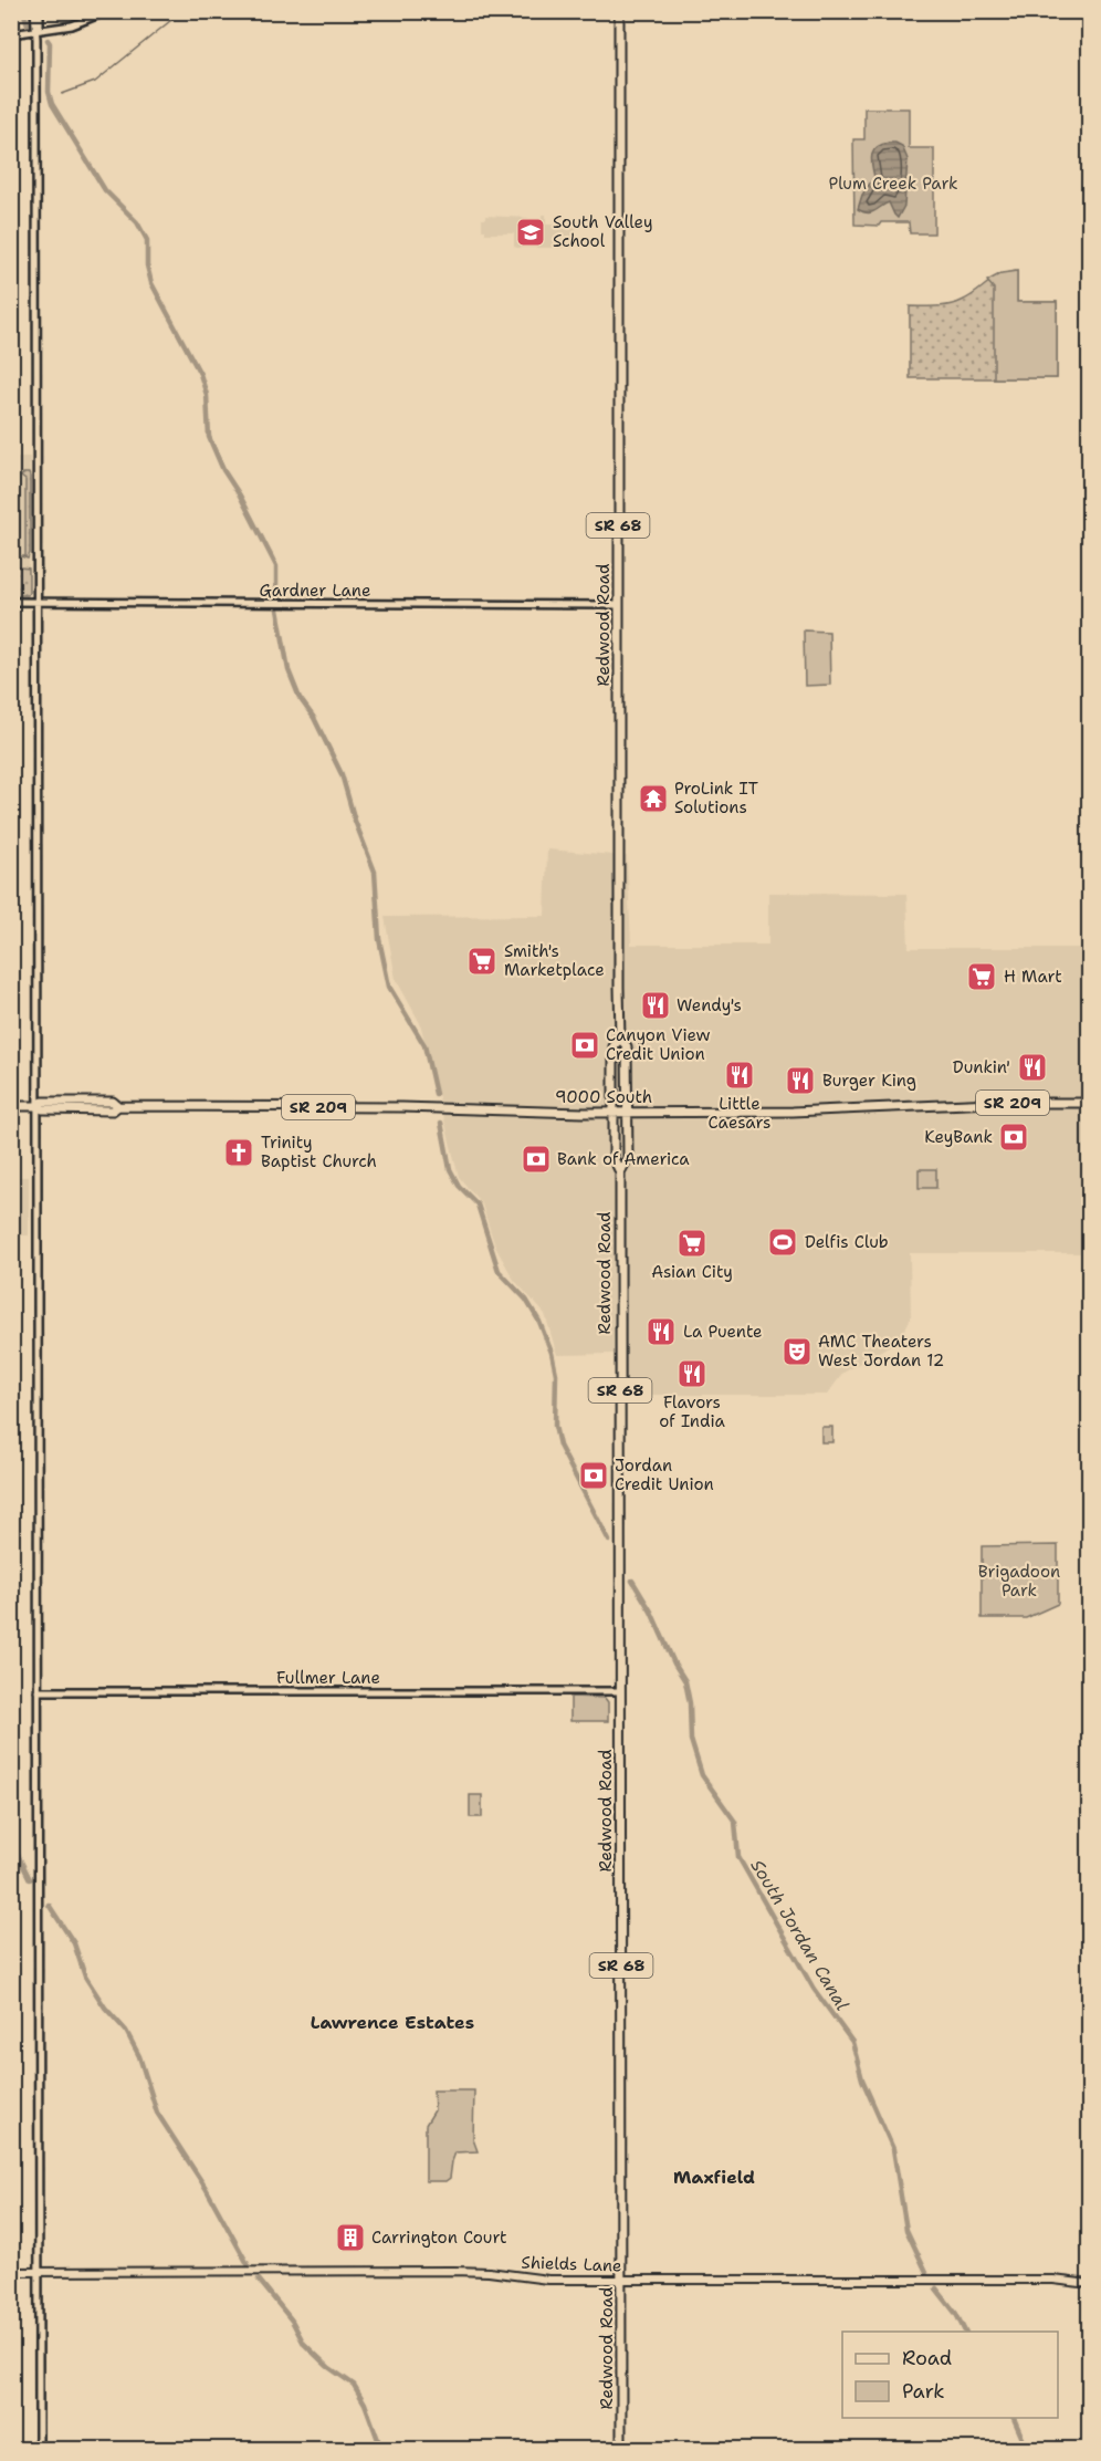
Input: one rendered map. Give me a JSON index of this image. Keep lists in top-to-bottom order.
{
  "streets": {
    "main road": [
      "SR 68",
      "Redwood Road",
      "9000 South",
      "SR 209",
      "Shields Lane"
    ],
    "street": ["Gardner Lane", "Fullmer Lane"]
  },
  "crossings": [
    ["Gardner Lane", "Redwood Road"],
    ["Redwood Road", "9000 South"],
    ["Redwood Road", "Fullmer Lane"],
    ["Redwood Road", "Shields Lane"]
  ],
  "districts": ["Lawrence Estates", "Maxfield"],
  "water": ["South Jordan Canal"],
  "parks": ["Plum Creek Park", "Brigadoon Park"],
  "places": {
    "school or university": ["South Valley School"],
    "temple": ["ProLink IT Solutions"],
    "supermarket": ["Smith's Marketplace", "H Mart", "Asian City"],
    "restaurant": [
      "Wendy's",
      "Dunkin'",
      "Little Caesars",
      "Burger King",
      "La Puente",
      "Flavors of India"
    ],
    "bank": [
      "Canyon View Credit Union",
      "KeyBank",
      "Bank of America",
      "Jordan Credit Union"
    ],
    "church": ["Trinity Baptist Church"],
    "sports": ["Delfis Club"],
    "theatre": ["AMC Theaters West Jordan 12"],
    "building": ["Carrington Court"]
  },
  "legend": ["Road", "Park"]
}
